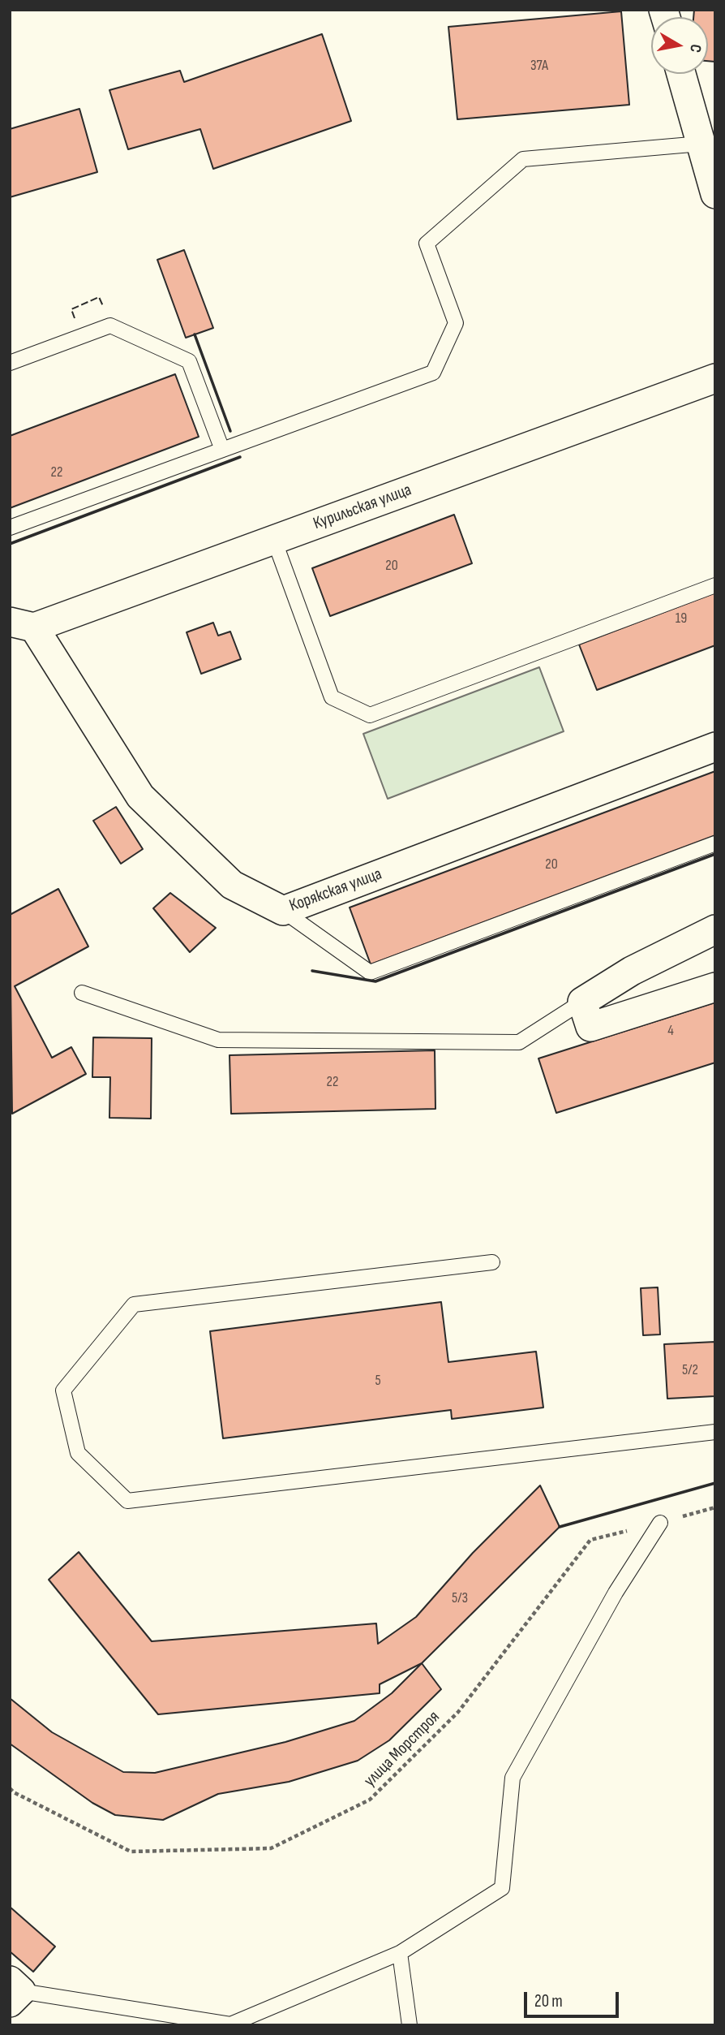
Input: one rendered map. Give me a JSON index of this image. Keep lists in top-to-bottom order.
{
  "streets": {
    "street": ["Курильская улица", "Корякская улица"],
    "path": ["улица Морстроя"]
  },
  "crossings": [
    ["Курильская улица", "Корякская улица"]
  ],
  "house_numbers": [
    "37А",
    "22",
    "20",
    "19",
    "20",
    "4",
    "22",
    "5/2",
    "5",
    "5/3"
  ],
  "scale_bar": "20 m",
  "north": "right"
}
